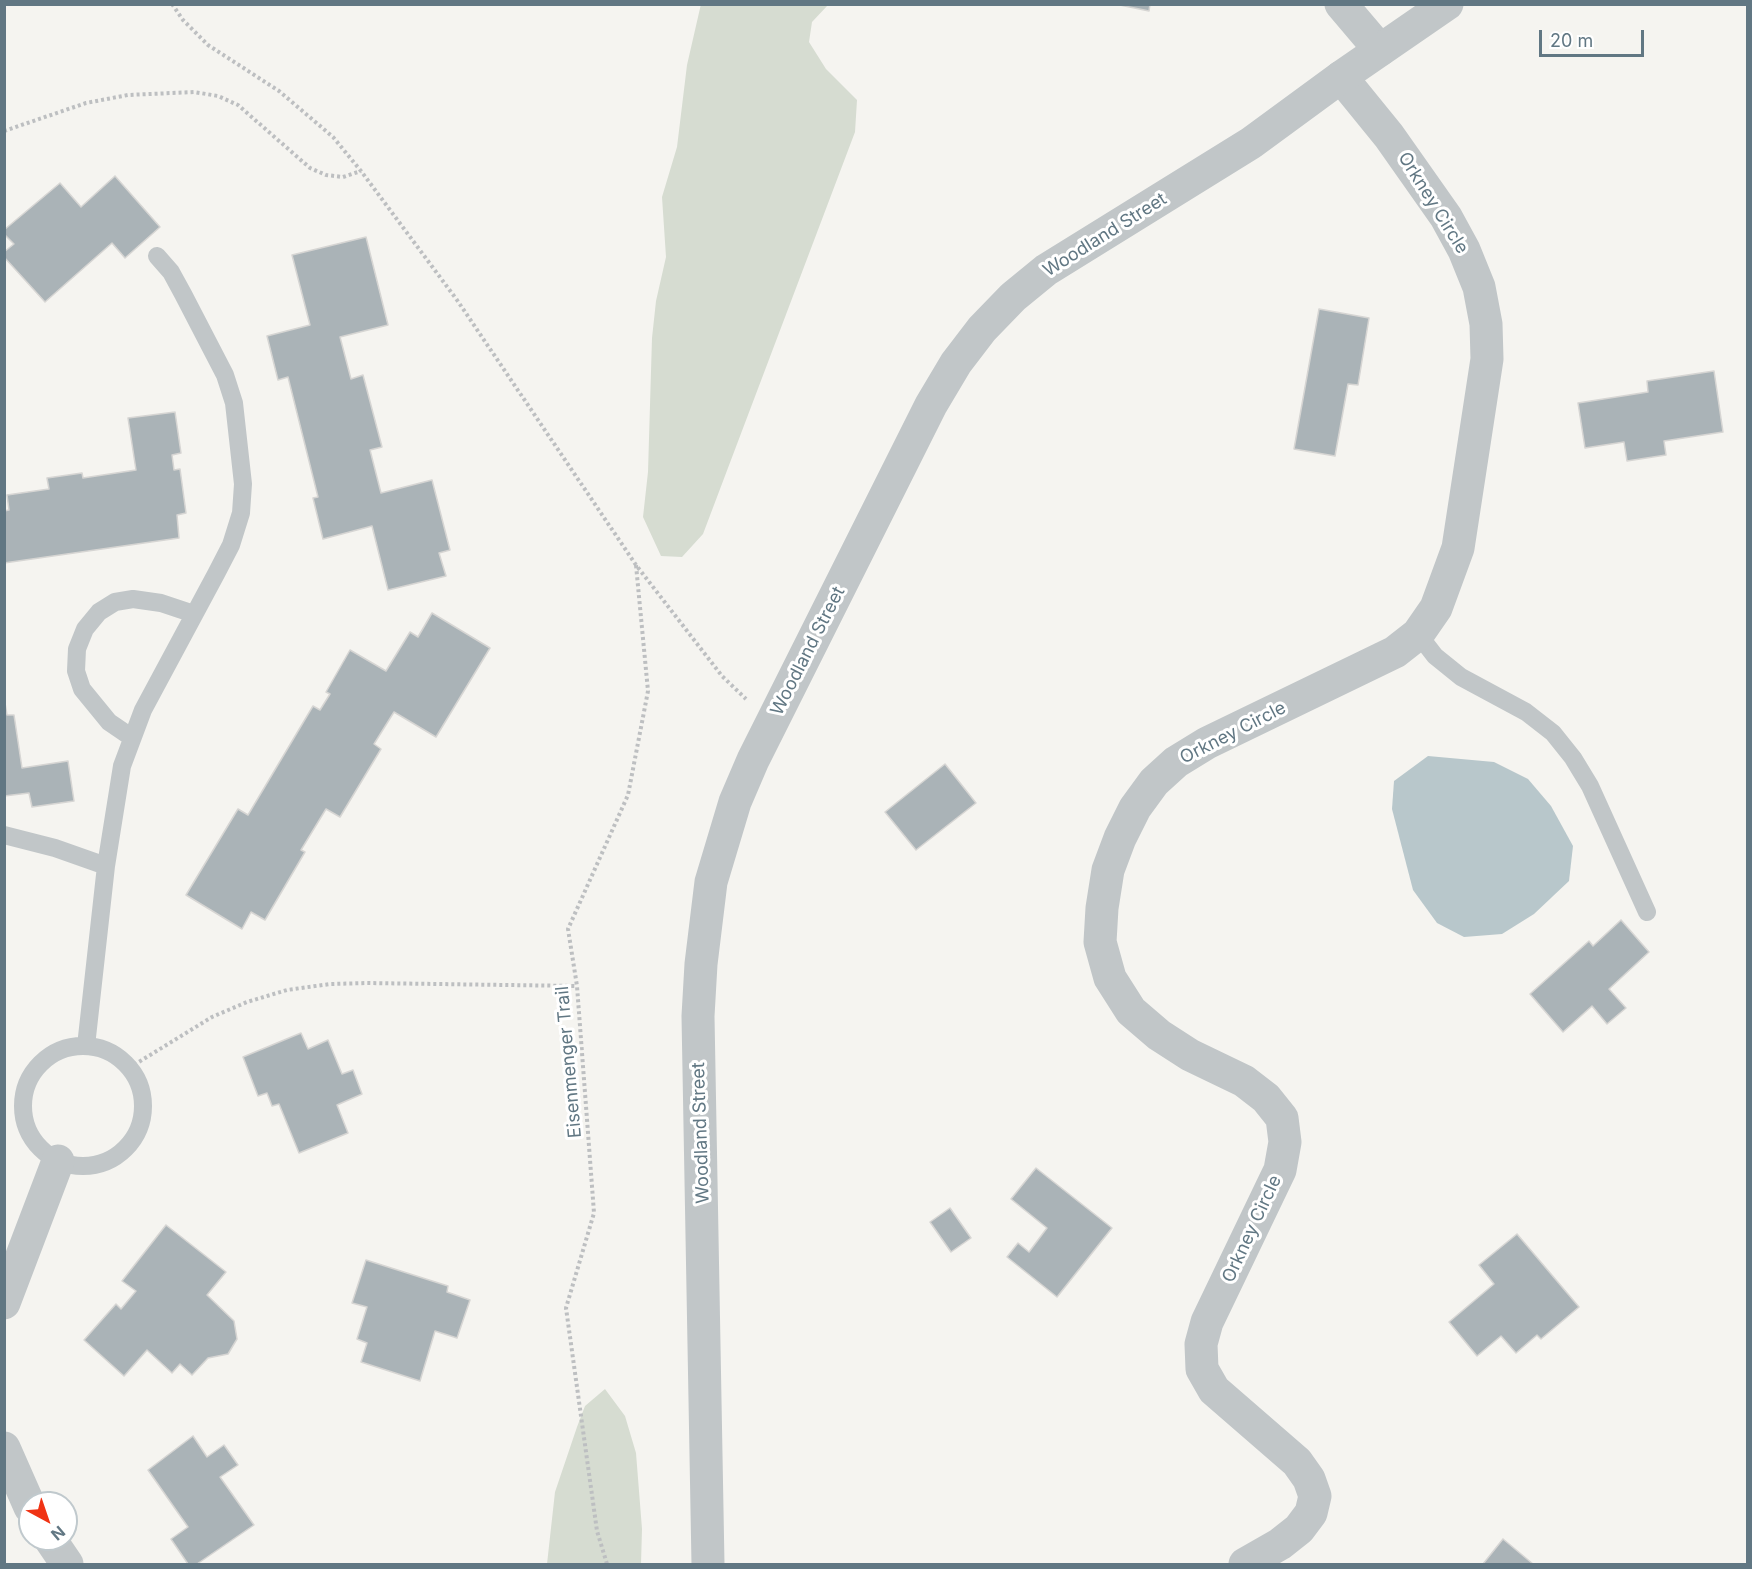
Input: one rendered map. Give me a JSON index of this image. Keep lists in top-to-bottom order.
{
  "streets": {
    "street": ["Orkney Circle", "Woodland Street"],
    "path": ["Eisenmenger Trail"]
  },
  "crossings": [
    ["Orkney Circle", "Woodland Street"]
  ],
  "scale_bar": "20 m",
  "north": "bottom right"
}
